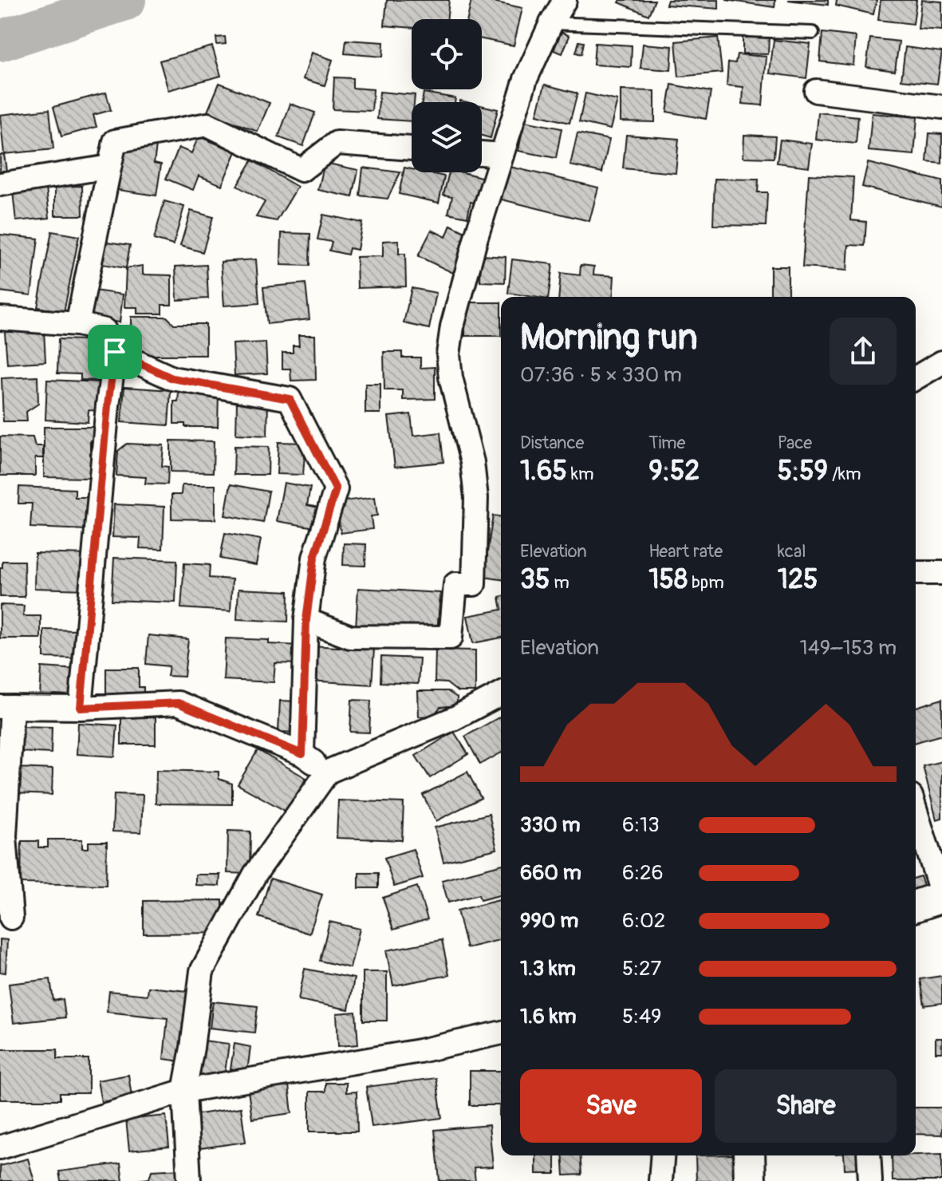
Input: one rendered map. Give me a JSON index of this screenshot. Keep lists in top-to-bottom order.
{
  "page": {
    "heading": ["Morning run", "07:36 · 5 × 330 m"],
    "stats": [
      ["Distance", "1.65 km"],
      ["Time", "9:52"],
      ["Pace", "5:59 /km"],
      ["Elevation", "35 m"],
      ["Heart rate", "158 bpm"],
      ["kcal", "125"]
    ],
    "chart": ["Elevation", "149–153 m"],
    "list": [
      {
        "name": "330 m",
        "note": "6:13"
      },
      {
        "name": "660 m",
        "note": "6:26"
      },
      {
        "name": "990 m",
        "note": "6:02"
      },
      {
        "name": "1.3 km",
        "note": "5:27"
      },
      {
        "name": "1.6 km",
        "note": "5:49"
      }
    ],
    "buttons": ["Save", "Share"]
  }
}
